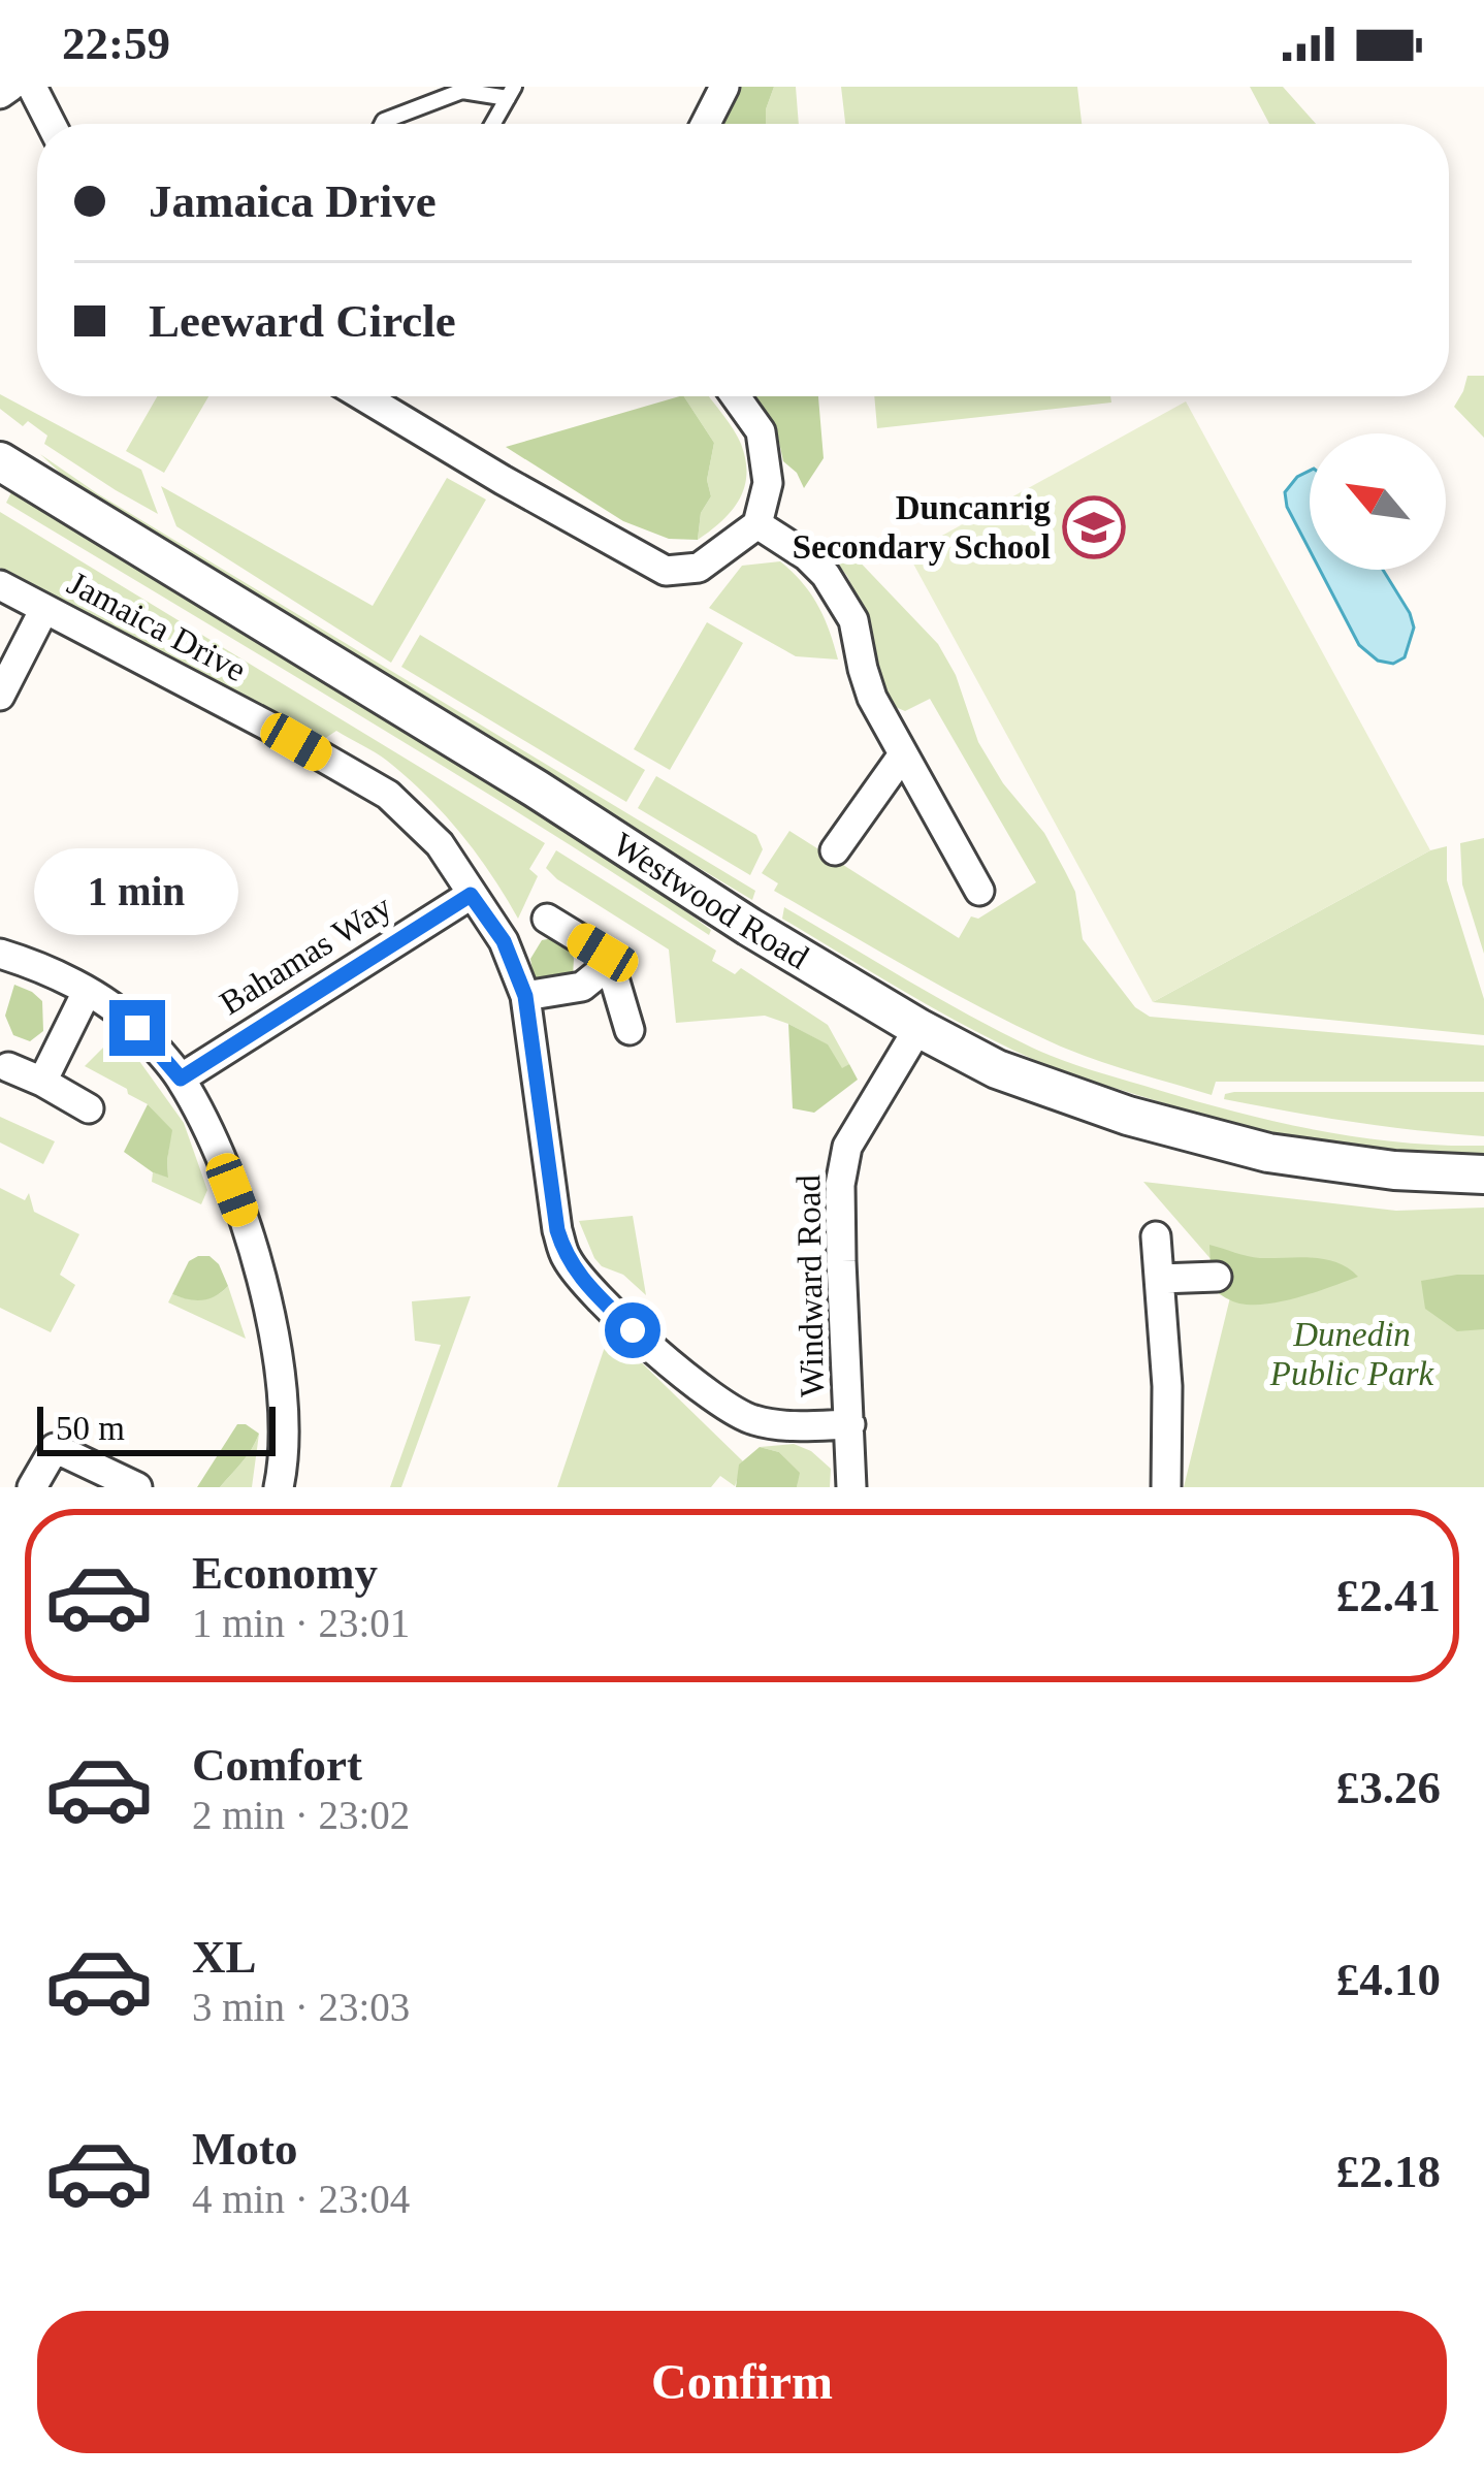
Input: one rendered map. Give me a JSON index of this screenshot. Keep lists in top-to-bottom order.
{
  "streets": {
    "street": [
      "Jamaica Drive",
      "Westwood Road",
      "Bahamas Way",
      "Windward Road"
    ]
  },
  "crossings": [
    ["Jamaica Drive", "Bahamas Way"],
    ["Jamaica Drive", "Windward Road"],
    ["Westwood Road", "Windward Road"]
  ],
  "parks": ["Dunedin Public Park"],
  "places": {
    "school or university": ["Duncanrig Secondary School"]
  },
  "scale_bar": "50 m",
  "north": "top left",
  "page": {
    "status": "22:59",
    "banner": ["Jamaica Drive", "Leeward Circle"],
    "bubble": "1 min",
    "scale": "50 m",
    "list": [
      {
        "name": "Economy",
        "note": "1 min · 23:01",
        "value": "£2.41"
      },
      {
        "name": "Comfort",
        "note": "2 min · 23:02",
        "value": "£3.26"
      },
      {
        "name": "XL",
        "note": "3 min · 23:03",
        "value": "£4.10"
      },
      {
        "name": "Moto",
        "note": "4 min · 23:04",
        "value": "£2.18"
      }
    ],
    "buttons": "Confirm"
  }
}
